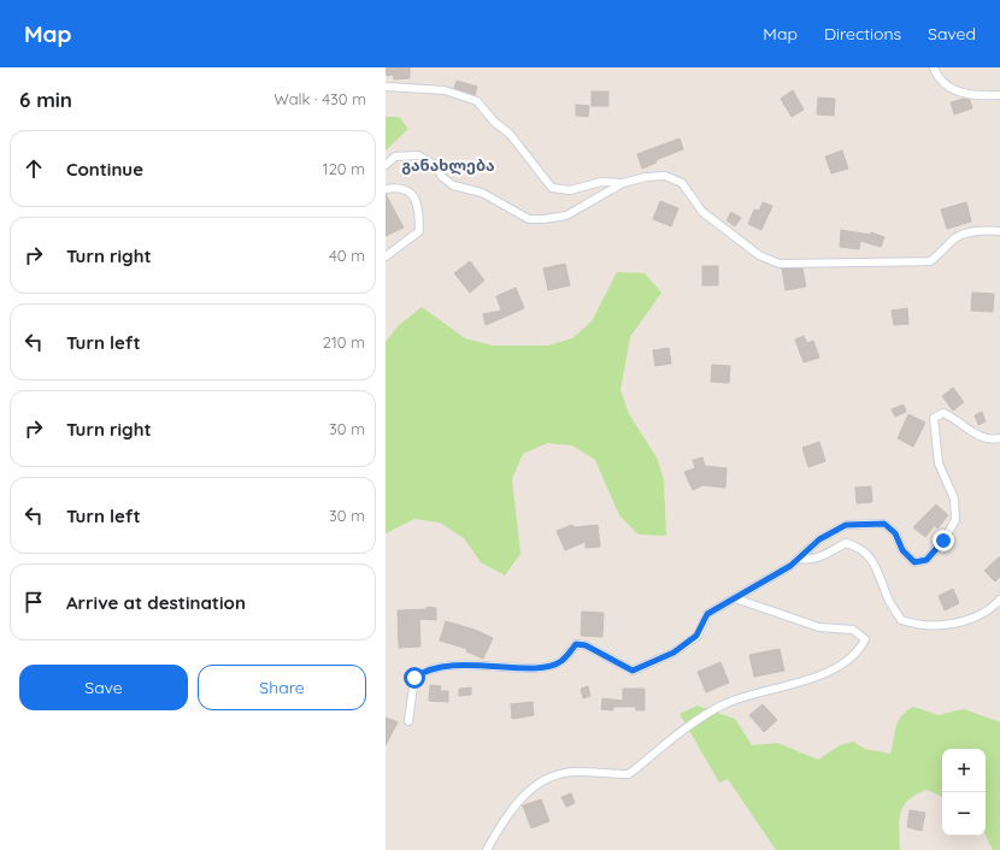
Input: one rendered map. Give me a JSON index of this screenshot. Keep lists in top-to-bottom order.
{
  "districts": ["განახლება"],
  "page": {
    "header": "Map",
    "nav": ["Map", "Directions", "Saved"],
    "heading": ["6 min", "Walk · 430 m"],
    "list": [
      ["Continue", "120 m"],
      ["Turn right", "40 m"],
      ["Turn left", "210 m"],
      ["Turn right", "30 m"],
      ["Turn left", "30 m"],
      "Arrive at destination"
    ],
    "buttons": ["Save", "Share"],
    "map_buttons": ["+", "−"]
  }
}
